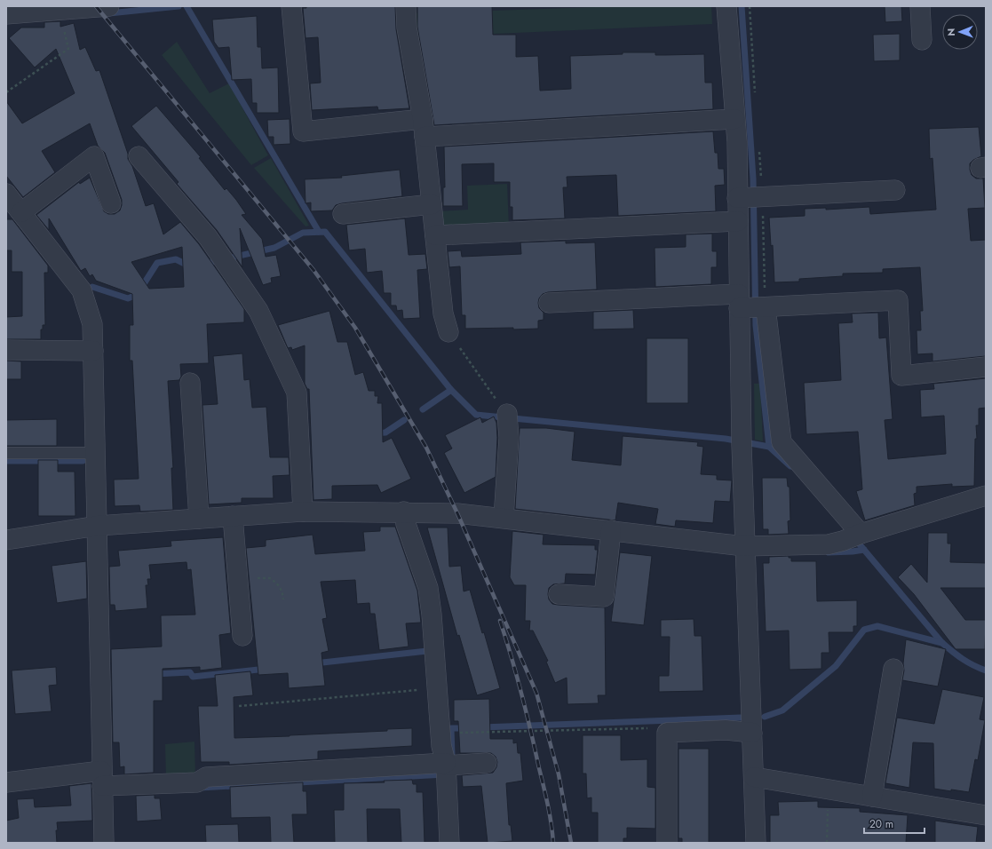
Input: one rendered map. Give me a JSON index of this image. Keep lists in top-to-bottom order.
{
  "scale_bar": "20 m",
  "north": "left"
}
